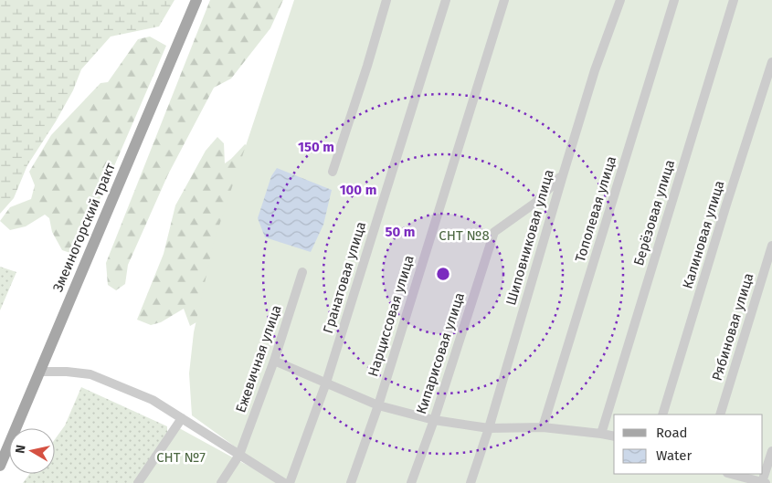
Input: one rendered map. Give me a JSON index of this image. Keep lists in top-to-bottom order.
{
  "streets": {
    "main road": ["Змеиногорский тракт"],
    "street": [
      "Тополевая улица",
      "Берёзовая улица",
      "Калиновая улица",
      "Шиповниковая улица",
      "Гранатовая улица",
      "Нарциссовая улица",
      "Рябиновая улица",
      "Кипарисовая улица",
      "Ежевичная улица"
    ]
  },
  "crossings": [
    ["Шиповниковая улица", "Кипарисовая улица"]
  ],
  "parks": ["СНТ №8", "СНТ №7"],
  "legend": ["Road", "Water"],
  "north": "left",
  "rings": ["150 m", "100 m", "50 m"]
}
